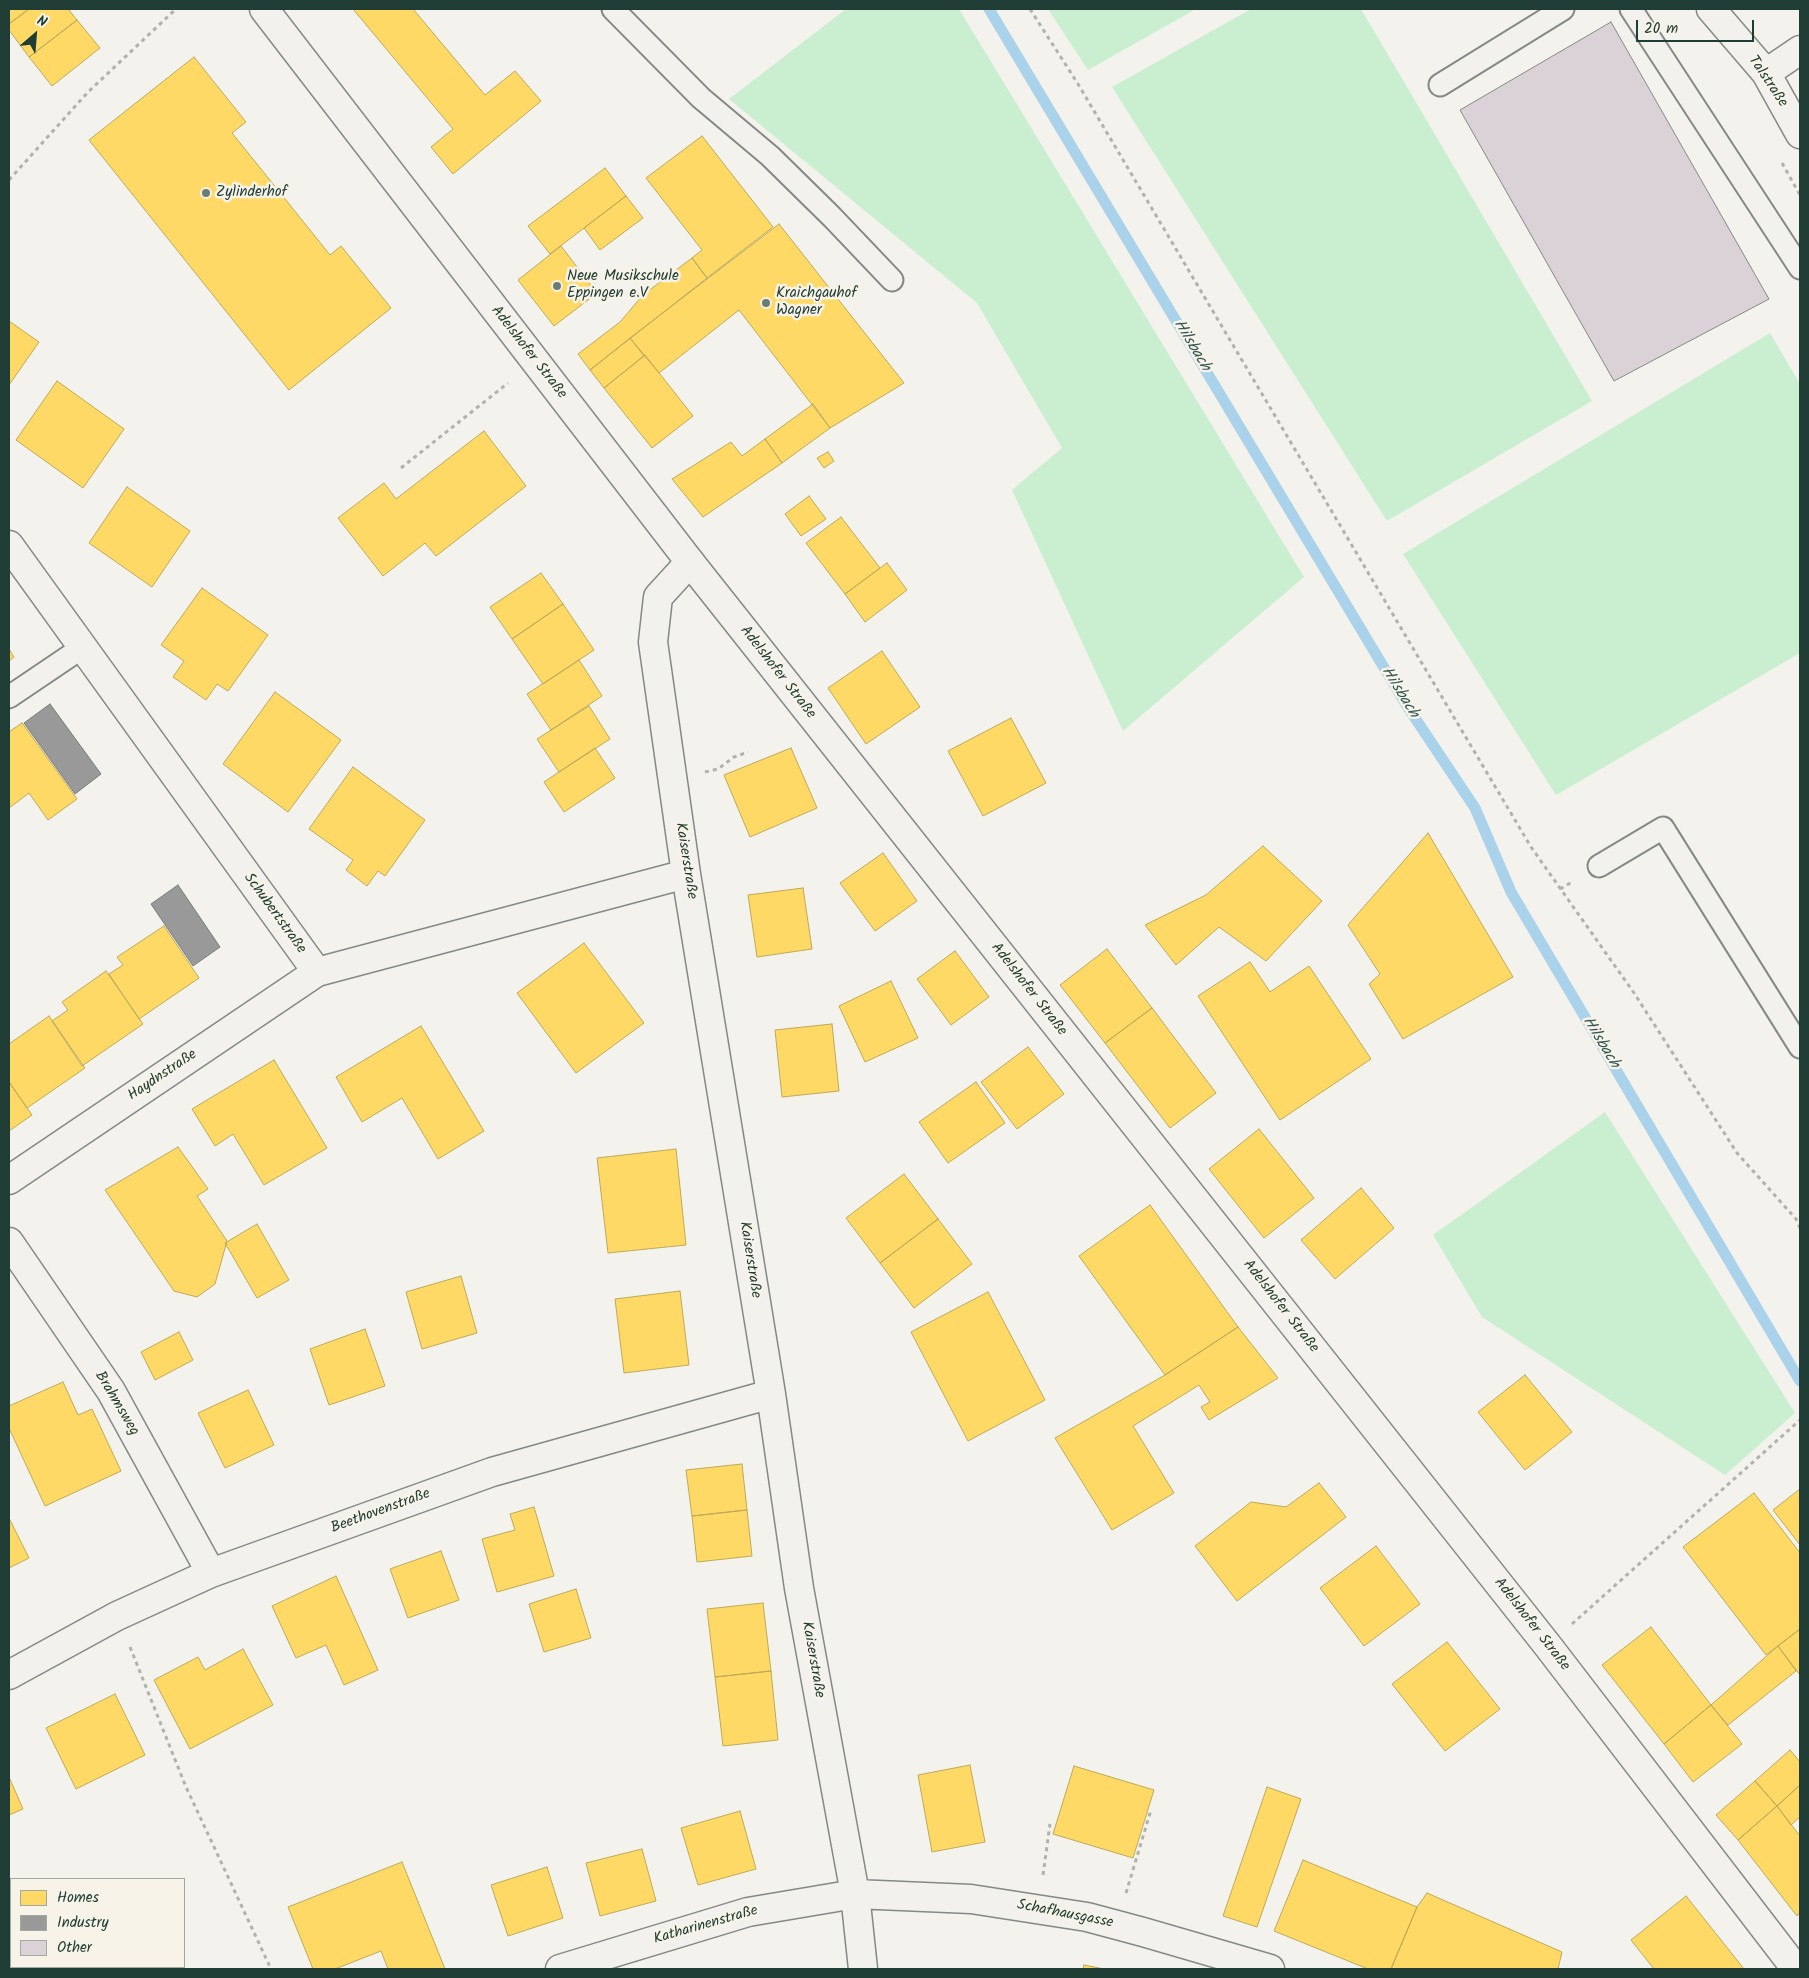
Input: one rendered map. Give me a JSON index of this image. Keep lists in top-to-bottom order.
{
  "streets": {
    "street": [
      "Talstraße",
      "Adelshofer Straße",
      "Kaiserstraße",
      "Schubertstraße",
      "Haydnstraße",
      "Brahmsweg",
      "Beethovenstraße",
      "Schafhausgasse",
      "Katharinenstraße"
    ]
  },
  "crossings": [
    ["Adelshofer Straße", "Kaiserstraße"],
    ["Kaiserstraße", "Beethovenstraße"],
    ["Kaiserstraße", "Schafhausgasse"],
    ["Kaiserstraße", "Katharinenstraße"],
    ["Schubertstraße", "Haydnstraße"],
    ["Brahmsweg", "Beethovenstraße"],
    ["Schafhausgasse", "Katharinenstraße"]
  ],
  "water": ["Hilsbach"],
  "places": ["Zylinderhof", "Neue Musikschule Eppingen e.V", "Kraichgauhof Wagner"],
  "legend": ["Homes", "Industry", "Other"],
  "scale_bar": "20 m",
  "north": "top right"
}
